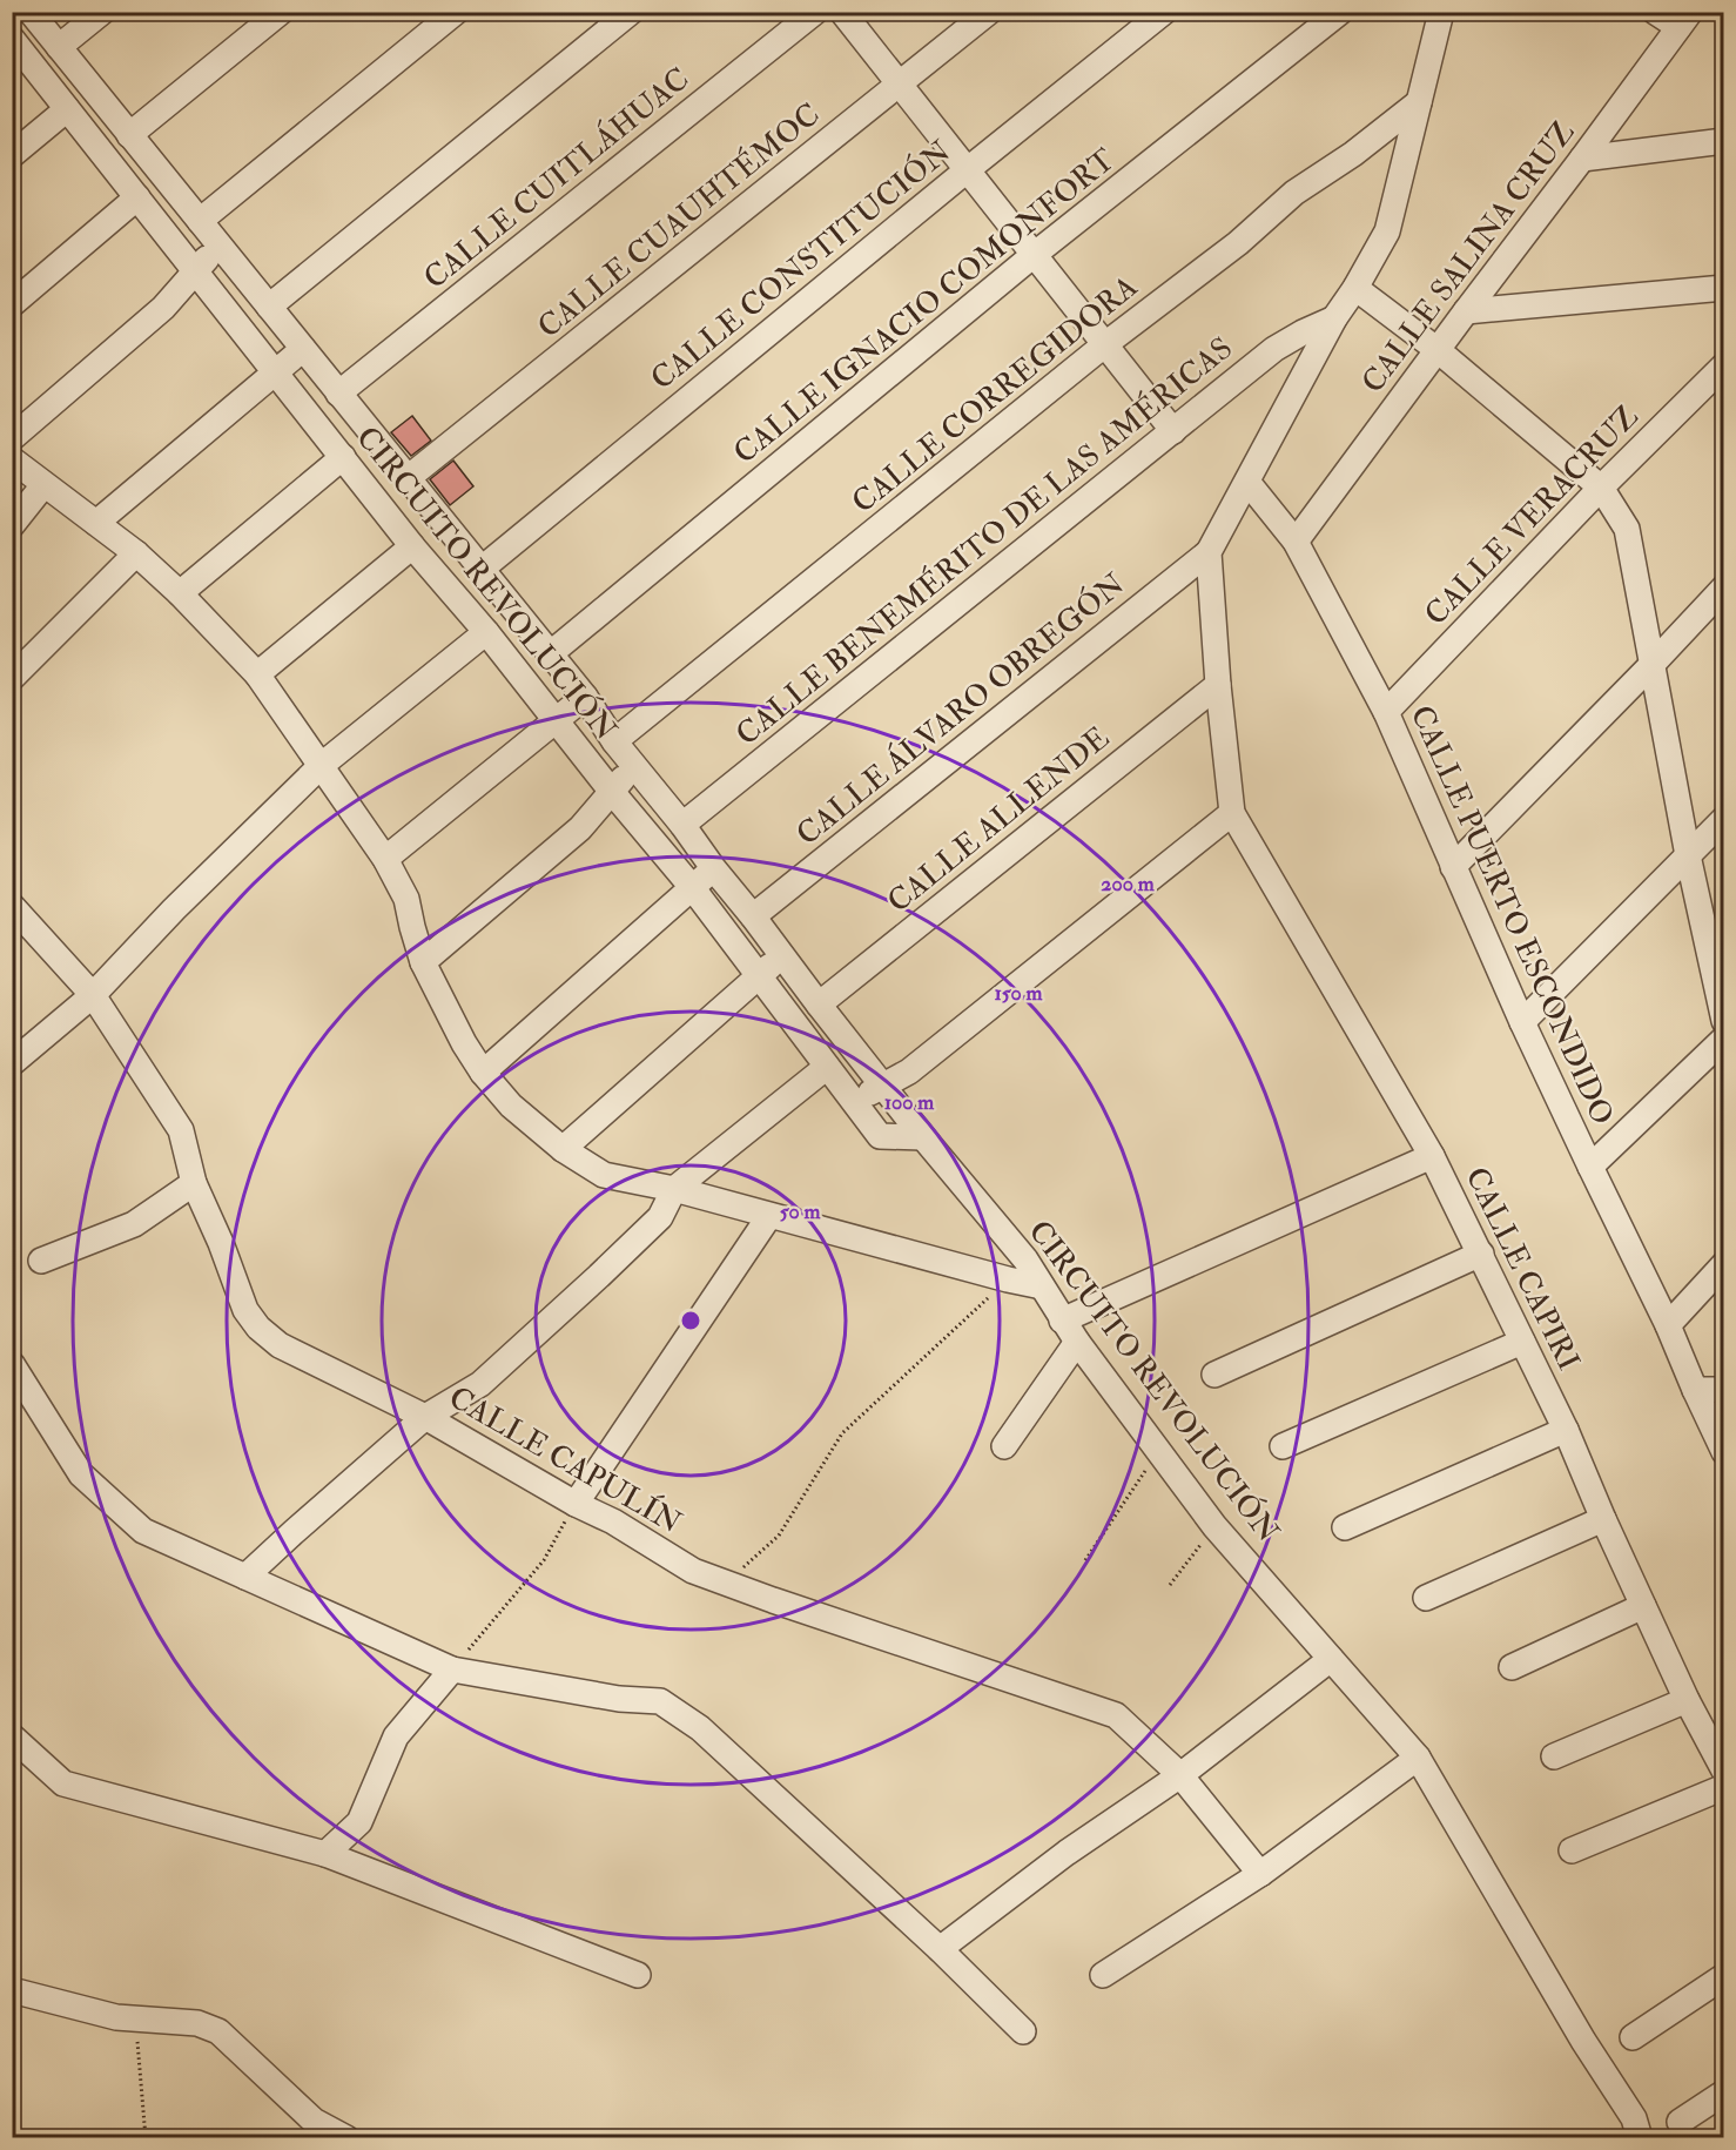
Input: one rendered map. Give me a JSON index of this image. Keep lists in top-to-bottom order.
{
  "streets": {
    "street": [
      "CALLE CUITLÁHUAC",
      "CALLE CUAUHTÉMOC",
      "CALLE SALINA CRUZ",
      "CALLE CONSTITUCIÓN",
      "CALLE IGNACIO COMONFORT",
      "CALLE CORREGIDORA",
      "CALLE VERACRUZ",
      "CALLE BENEMÉRITO DE LAS AMÉRICAS",
      "CIRCUITO REVOLUCIÓN",
      "CALLE ÁLVARO OBREGÓN",
      "CALLE ALLENDE",
      "CALLE PUERTO ESCONDIDO",
      "CALLE CAPIRI",
      "CALLE CAPULÍN"
    ]
  },
  "crossings": [
    ["CALLE CUITLÁHUAC", "CIRCUITO REVOLUCIÓN"],
    ["CALLE CUAUHTÉMOC", "CIRCUITO REVOLUCIÓN"],
    ["CALLE SALINA CRUZ", "CALLE PUERTO ESCONDIDO"],
    ["CALLE CONSTITUCIÓN", "CIRCUITO REVOLUCIÓN"],
    ["CALLE IGNACIO COMONFORT", "CIRCUITO REVOLUCIÓN"],
    ["CALLE CORREGIDORA", "CIRCUITO REVOLUCIÓN"],
    ["CALLE VERACRUZ", "CALLE PUERTO ESCONDIDO"],
    ["CALLE BENEMÉRITO DE LAS AMÉRICAS", "CIRCUITO REVOLUCIÓN"],
    ["CIRCUITO REVOLUCIÓN", "CALLE ÁLVARO OBREGÓN"],
    ["CIRCUITO REVOLUCIÓN", "CALLE ALLENDE"]
  ],
  "rings": [
    "200 m",
    "150 m",
    "100 m",
    "50 m"
  ]
}
